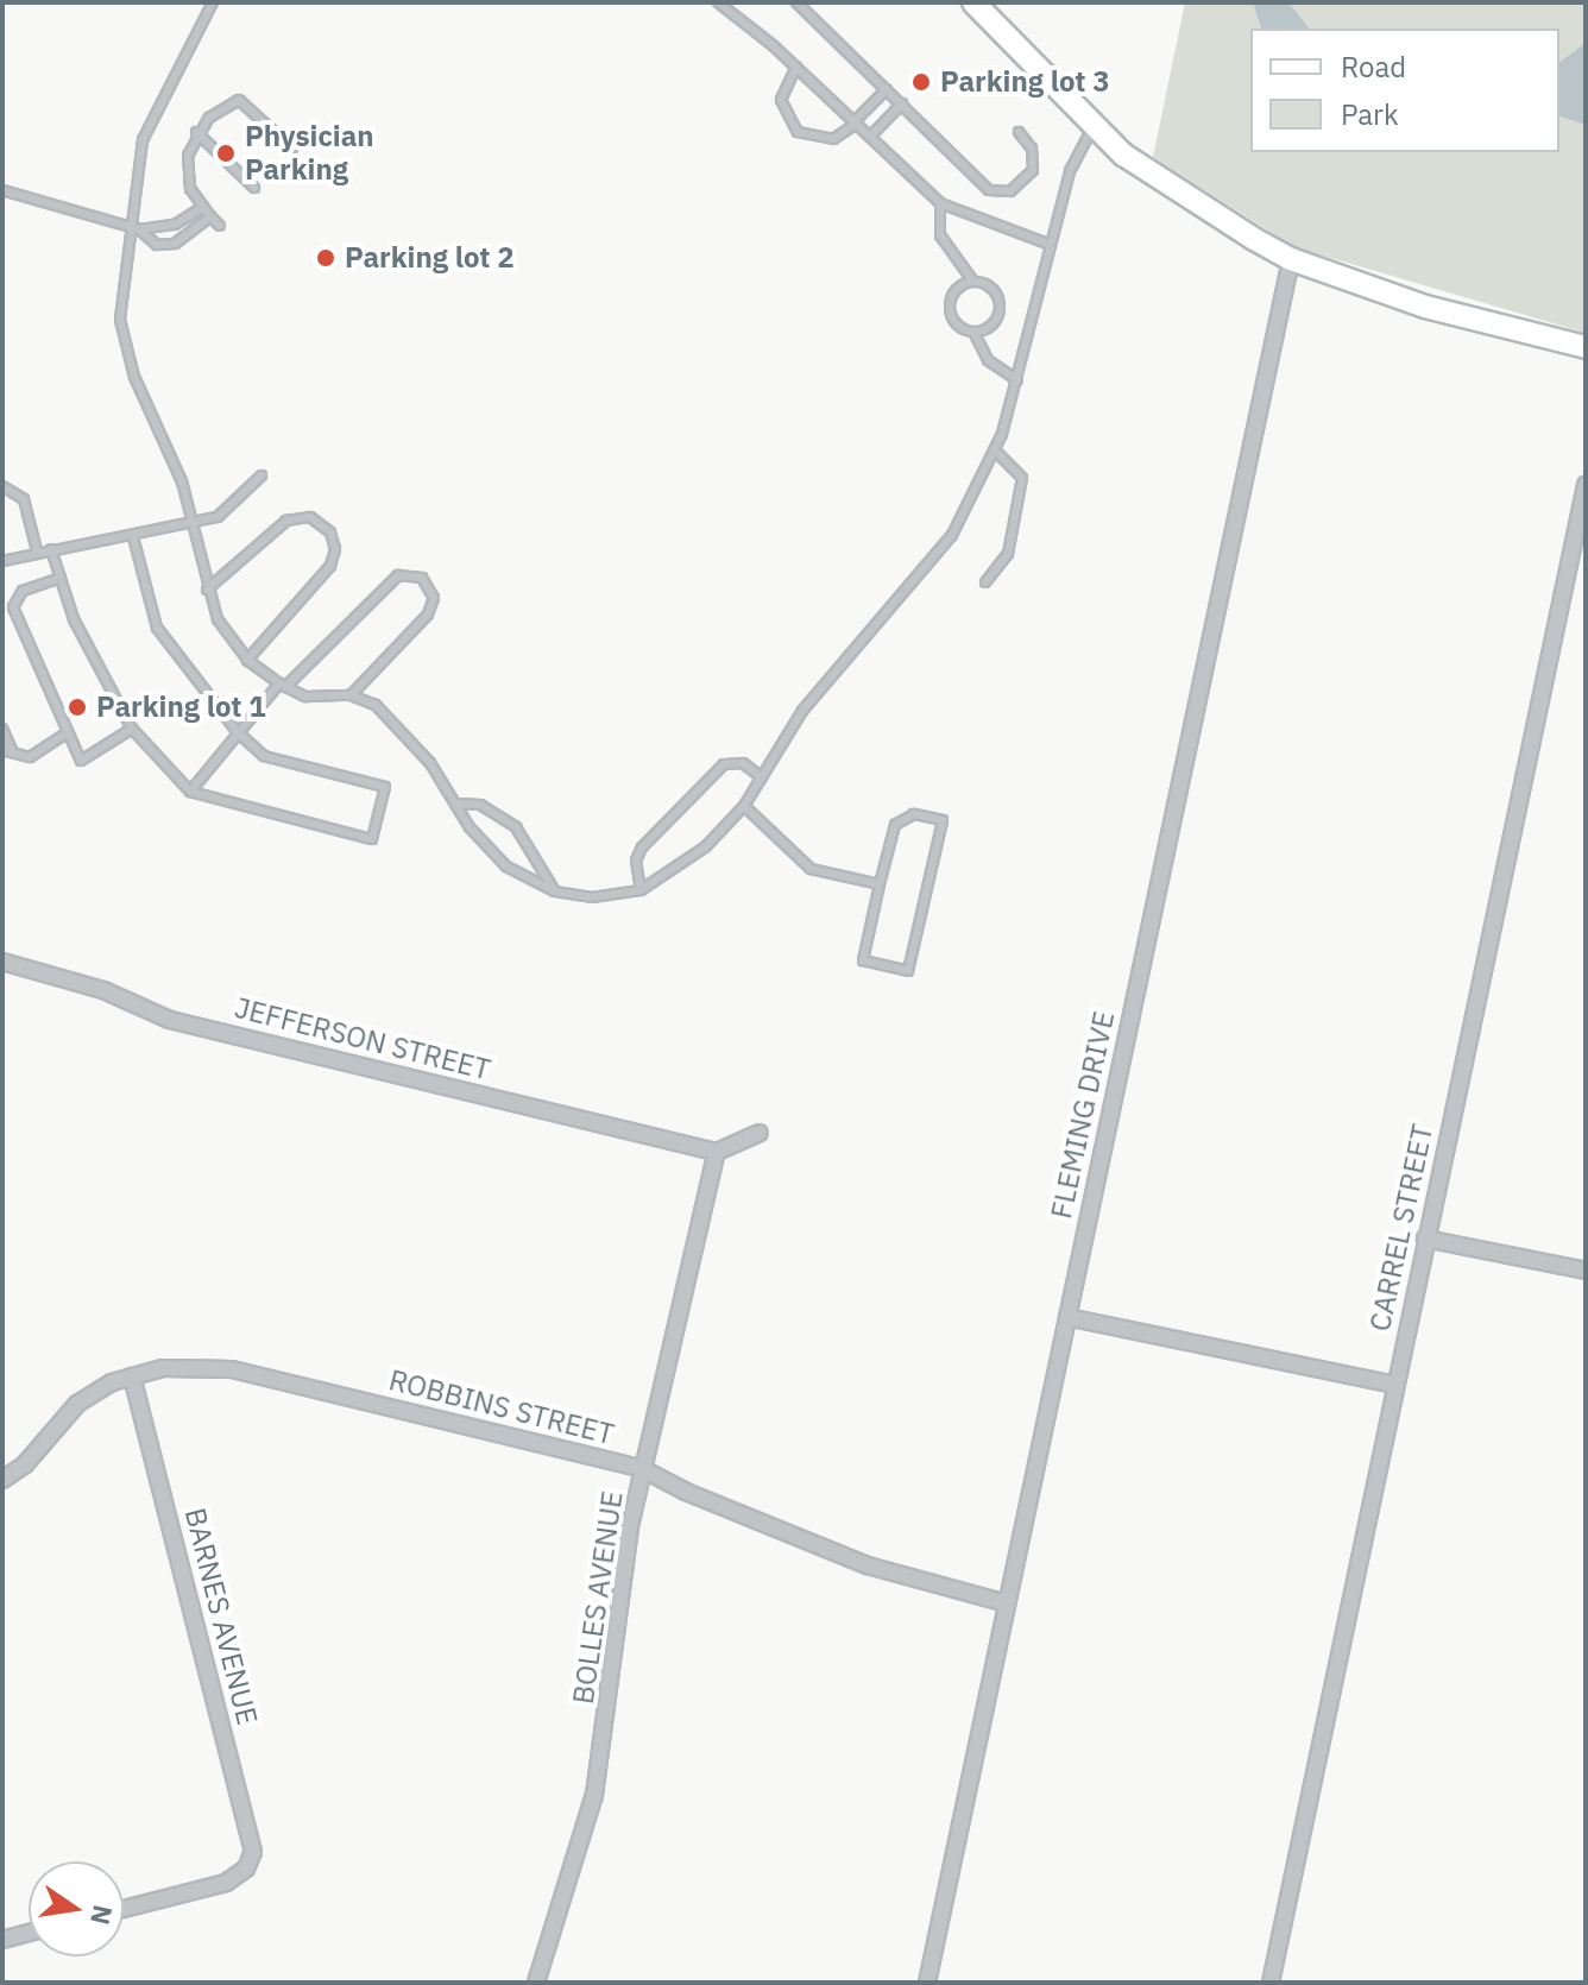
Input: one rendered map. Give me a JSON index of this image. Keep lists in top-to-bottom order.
{
  "streets": {
    "street": [
      "JEFFERSON STREET",
      "FLEMING DRIVE",
      "CARREL STREET",
      "ROBBINS STREET",
      "BOLLES AVENUE",
      "BARNES AVENUE"
    ]
  },
  "crossings": [
    ["JEFFERSON STREET", "BOLLES AVENUE"],
    ["FLEMING DRIVE", "ROBBINS STREET"],
    ["ROBBINS STREET", "BOLLES AVENUE"],
    ["ROBBINS STREET", "BARNES AVENUE"]
  ],
  "places": [
    "Parking lot 3",
    "Physician Parking",
    "Parking lot 2",
    "Parking lot 1"
  ],
  "legend": ["Road", "Park"],
  "north": "right"
}
